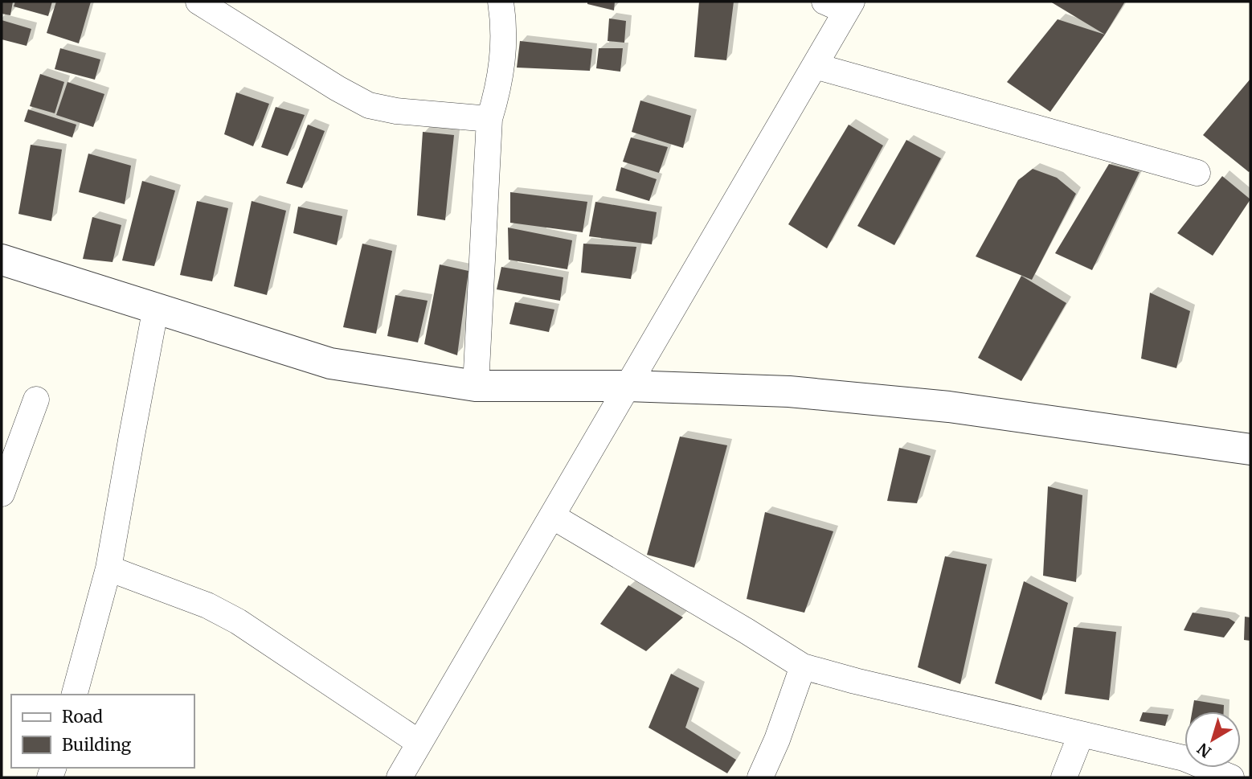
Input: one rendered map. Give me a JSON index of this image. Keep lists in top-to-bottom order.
{
  "legend": ["Road", "Building"],
  "north": "bottom left"
}
